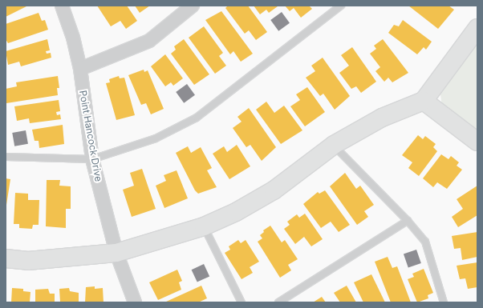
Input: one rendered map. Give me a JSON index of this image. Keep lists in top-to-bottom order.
{
  "streets": {
    "street": ["Point Hancock Drive"]
  }
}
